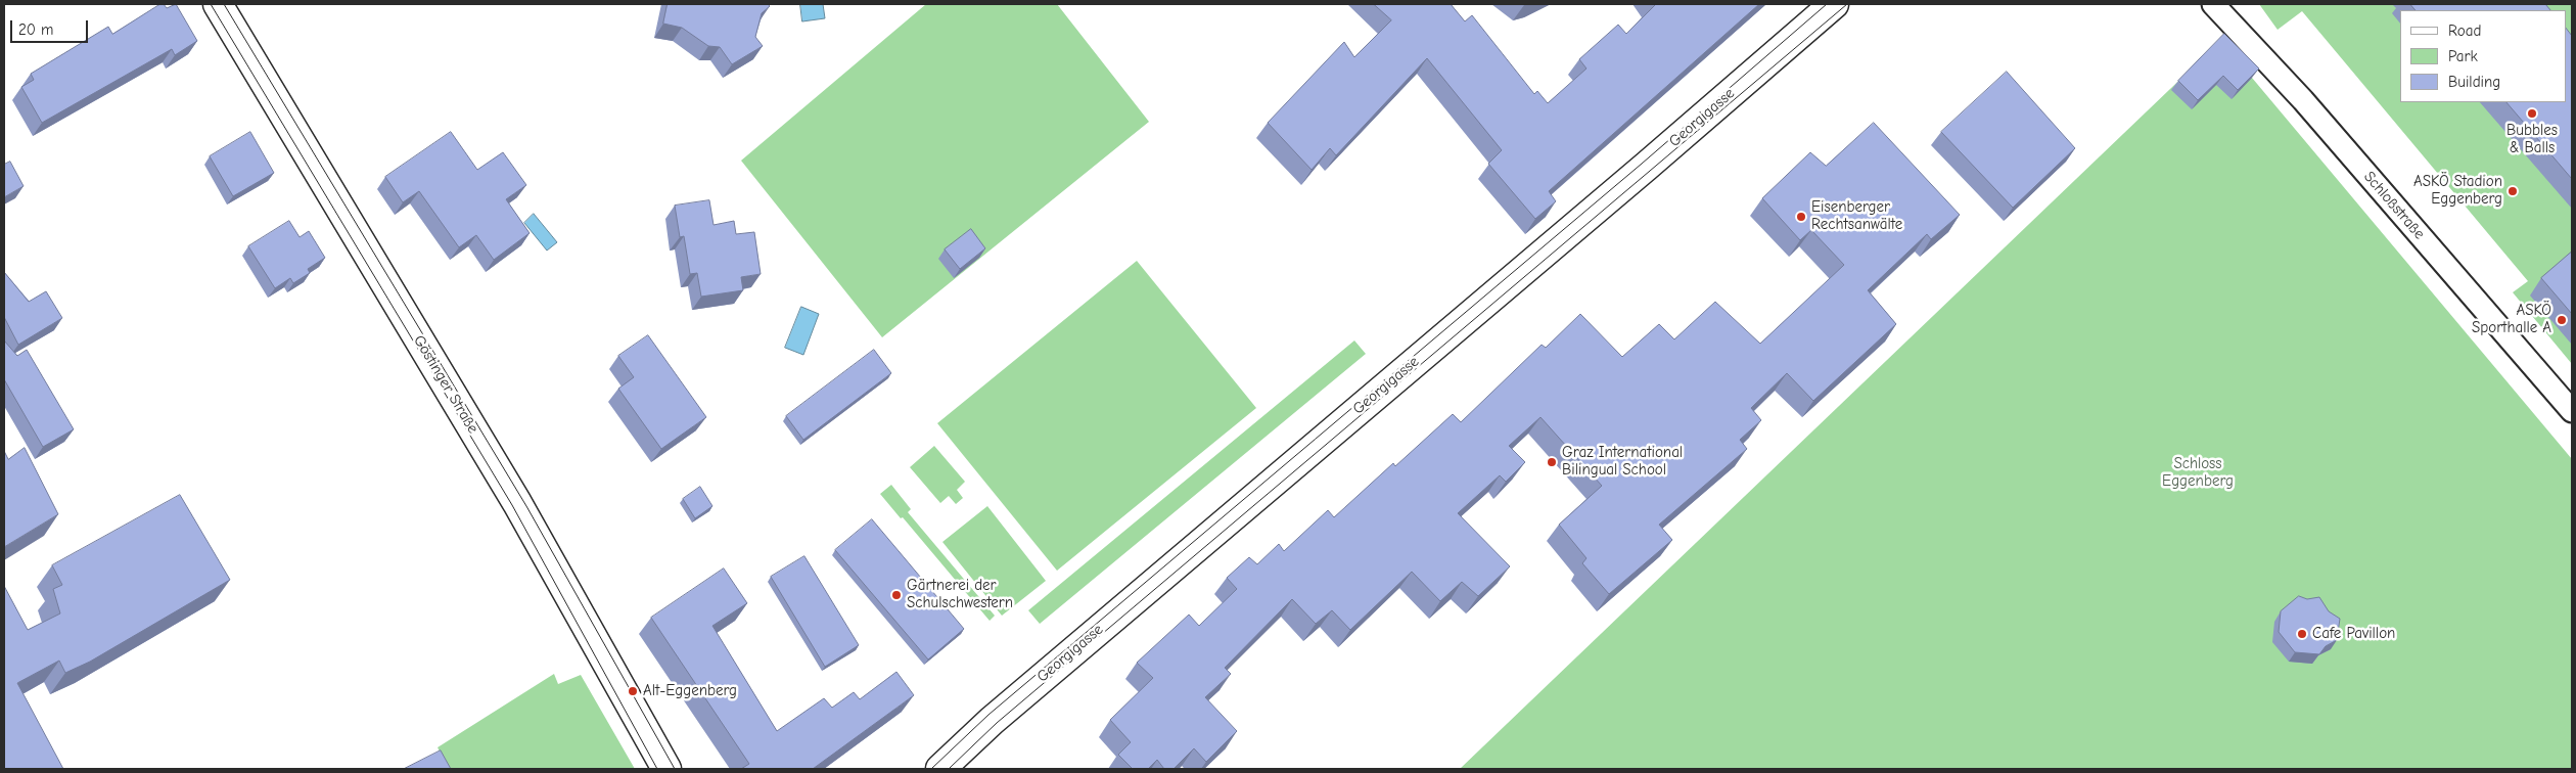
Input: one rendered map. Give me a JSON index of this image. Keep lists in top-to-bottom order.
{
  "streets": {
    "main road": ["Georgigasse", "Göstinger Straße"],
    "street": ["Schloßstraße"]
  },
  "parks": ["Schloss Eggenberg"],
  "places": [
    "Bubbles & Balls",
    "ASKÖ Stadion Eggenberg",
    "Eisenberger Rechtsanwälte",
    "ASKÖ Sporthalle A",
    "Graz International Bilingual School",
    "Gärtnerei der Schulschwestern",
    "Cafe Pavillon",
    "Alt-Eggenberg"
  ],
  "legend": ["Road", "Park", "Building"],
  "scale_bar": "20 m"
}
